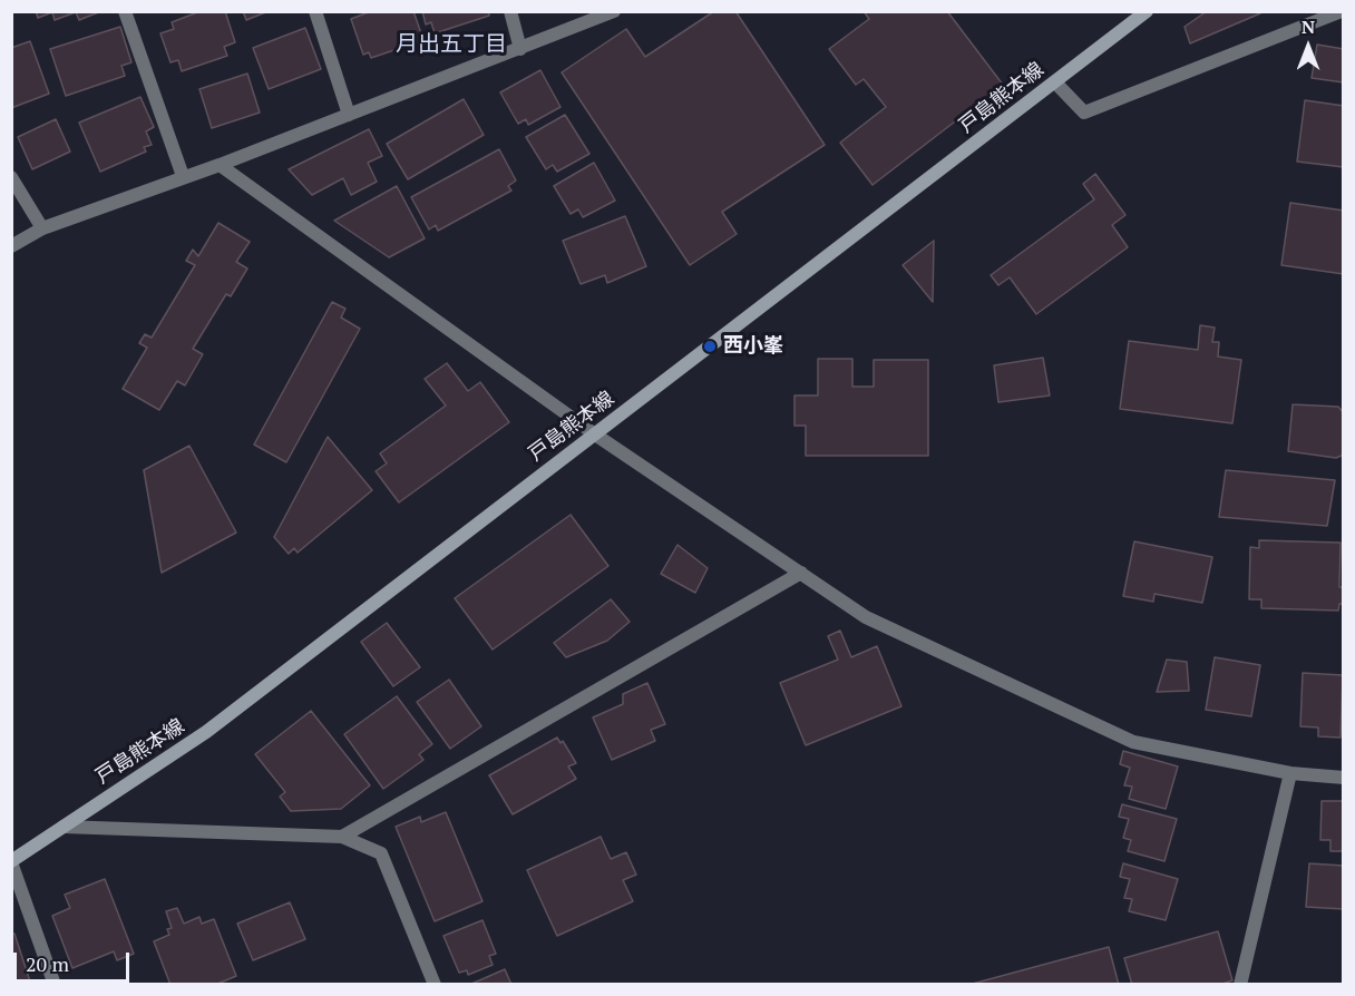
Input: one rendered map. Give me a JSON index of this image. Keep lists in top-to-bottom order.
{
  "streets": {
    "main road": ["戸島熊本線"]
  },
  "districts": ["月出五丁目"],
  "places": ["西小峯"],
  "scale_bar": "20 m",
  "north": "top"
}
